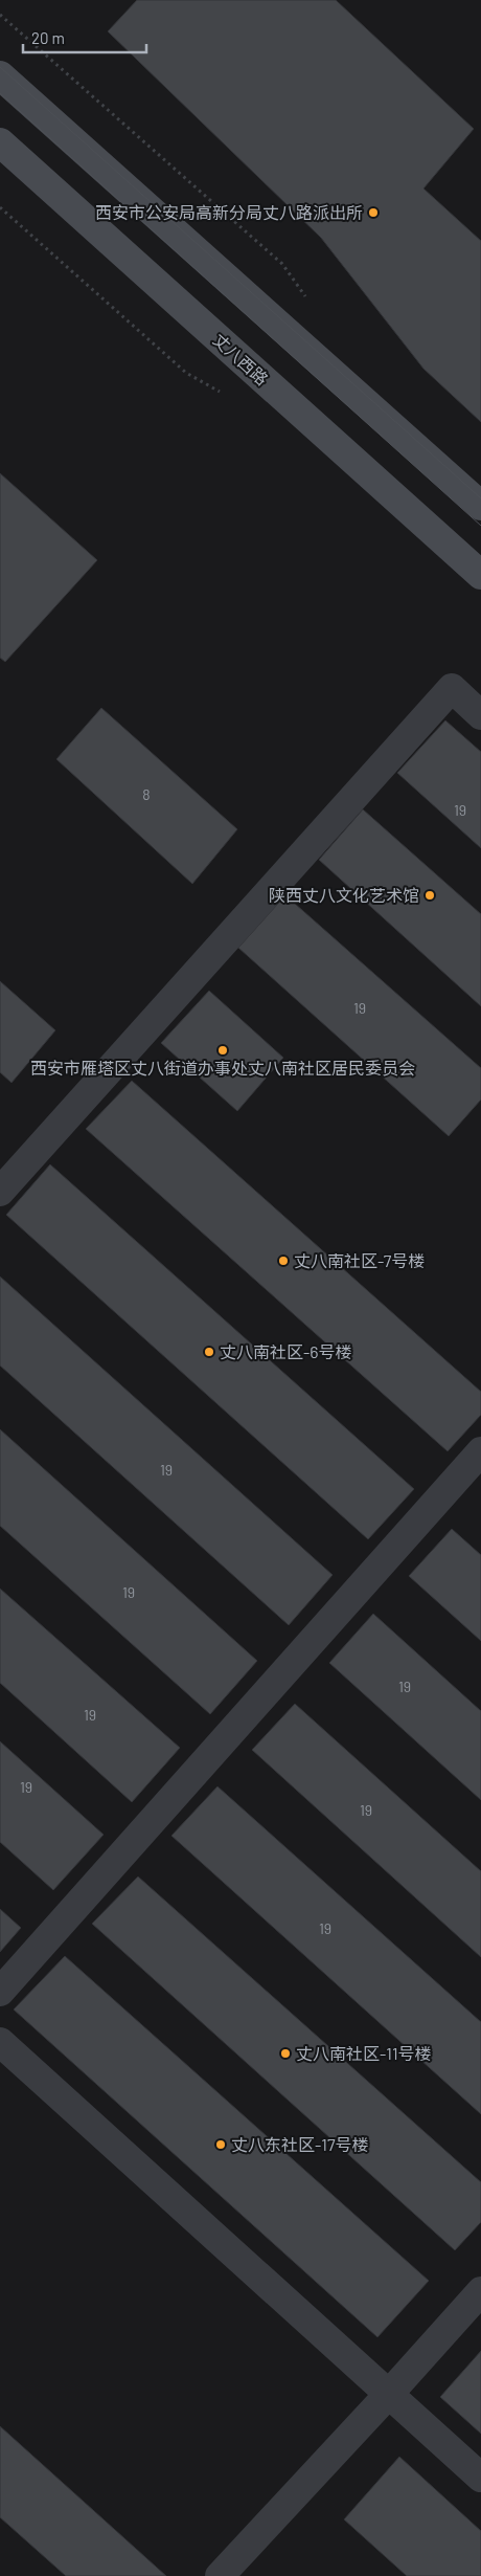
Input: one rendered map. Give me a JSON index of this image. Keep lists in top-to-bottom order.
{
  "streets": {
    "main road": ["丈八西路"]
  },
  "places": [
    "西安市公安局高新分局丈八路派出所",
    "陕西丈八文化艺术馆",
    "西安市雁塔区丈八街道办事处丈八南社区居民委员会",
    "丈八南社区-7号楼",
    "丈八南社区-6号楼",
    "丈八南社区-11号楼",
    "丈八东社区-17号楼"
  ],
  "house_numbers": [
    "8",
    "19",
    "19",
    "19",
    "19",
    "19",
    "19",
    "19",
    "19",
    "19"
  ],
  "scale_bar": "20 m"
}
